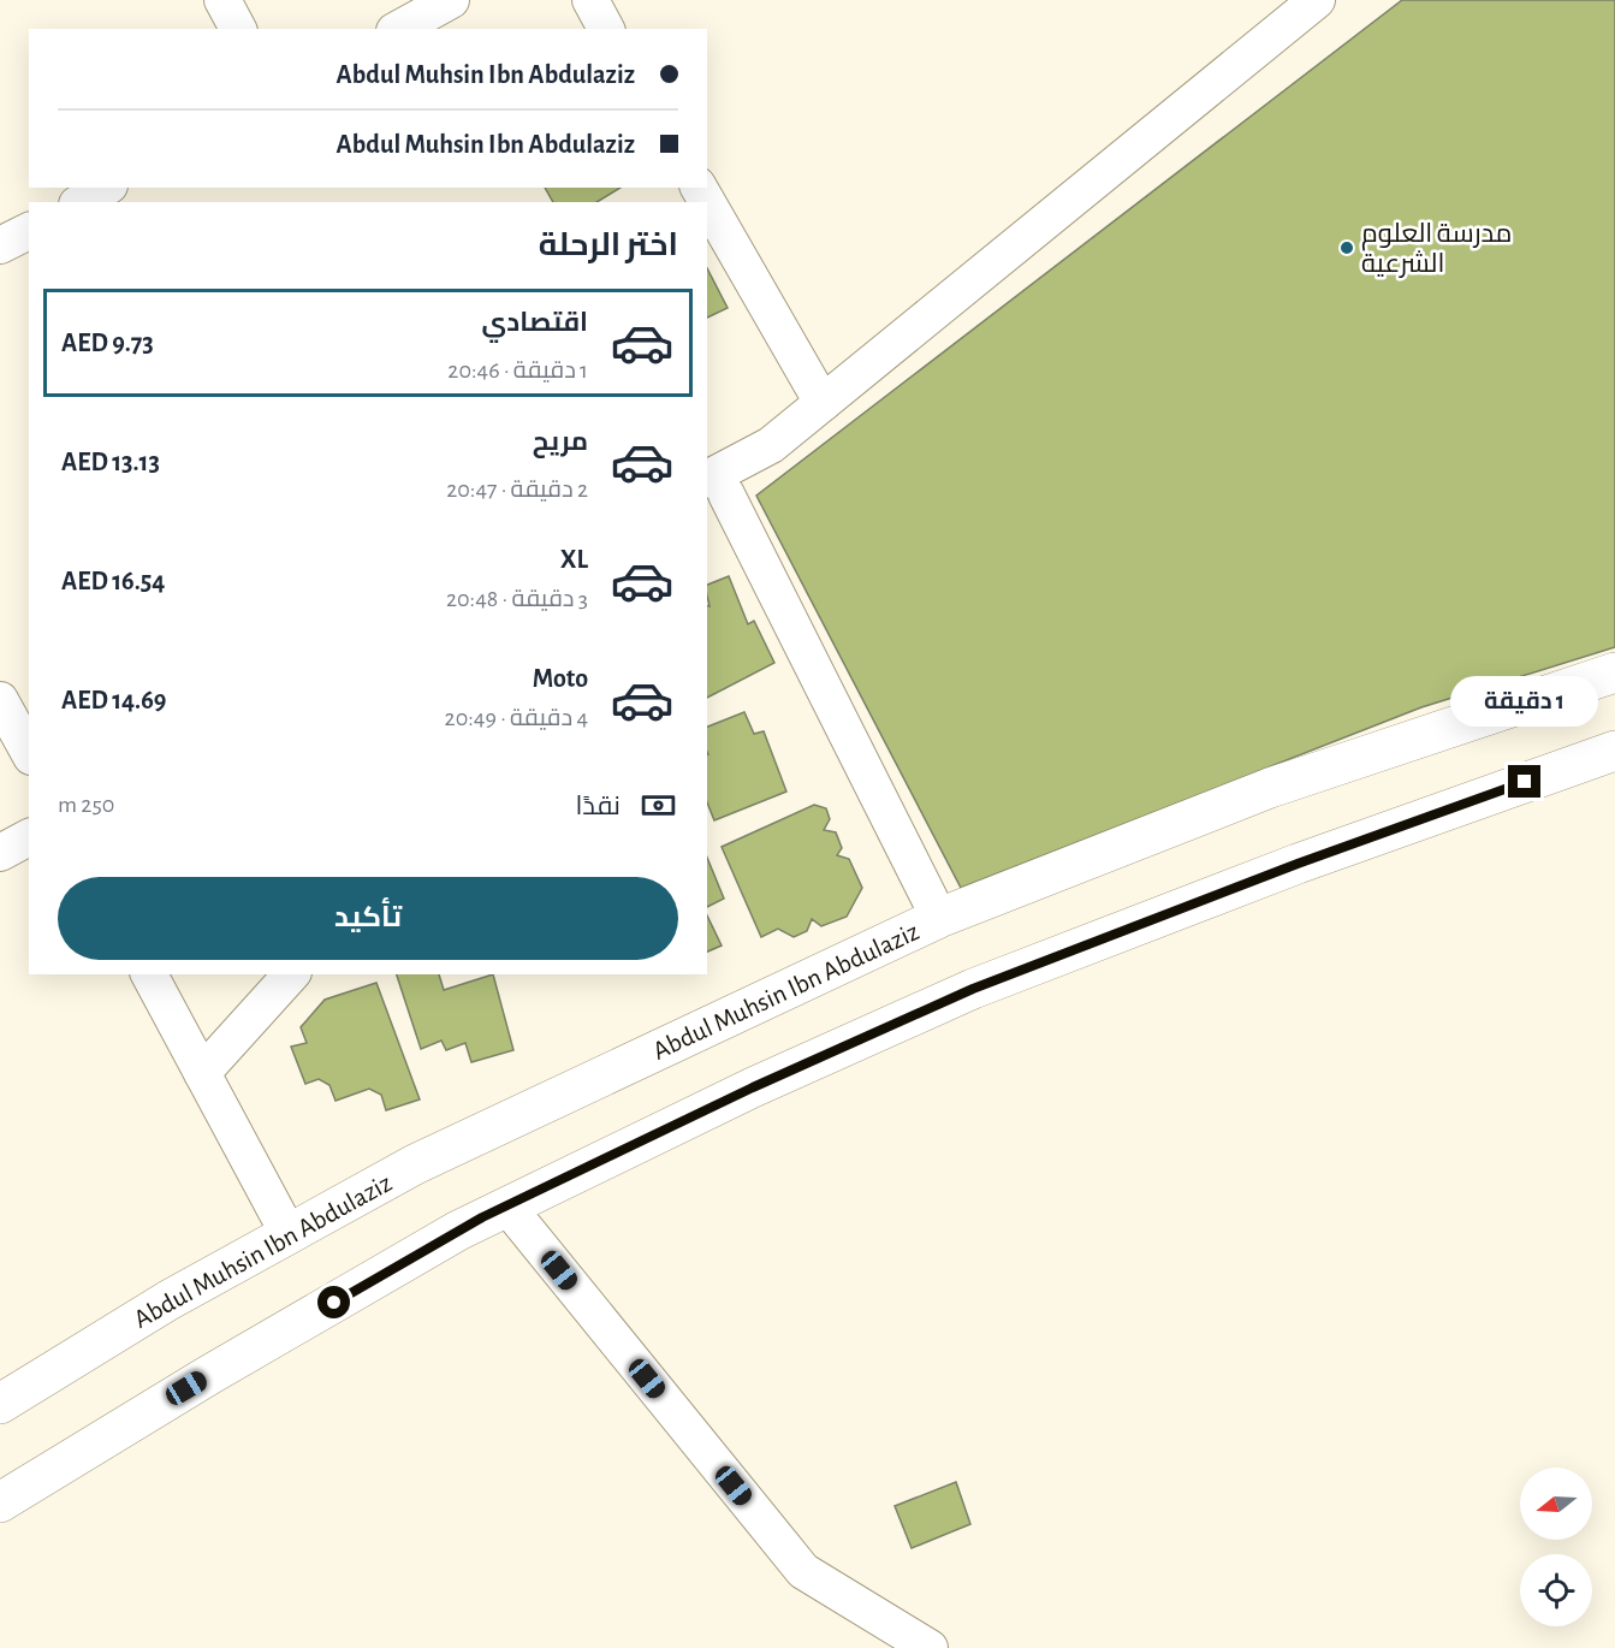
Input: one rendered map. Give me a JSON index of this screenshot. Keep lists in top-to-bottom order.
{
  "streets": {
    "main road": ["Abdul Muhsin Ibn Abdulaziz"]
  },
  "places": ["مدرسة العلوم الشرعية"],
  "north": "left",
  "page": {
    "banner": ["Abdul Muhsin Ibn Abdulaziz", "Abdul Muhsin Ibn Abdulaziz"],
    "heading": "اختر الرحلة",
    "list": [
      {
        "name": "اقتصادي",
        "note": "1 دقيقة · 20:46",
        "value": "AED 9.73"
      },
      {
        "name": "مريح",
        "note": "2 دقيقة · 20:47",
        "value": "AED 13.13"
      },
      {
        "name": "XL",
        "note": "3 دقيقة · 20:48",
        "value": "AED 16.54"
      },
      {
        "name": "Moto",
        "note": "4 دقيقة · 20:49",
        "value": "AED 14.69"
      }
    ],
    "bubble": "1 دقيقة",
    "pay": ["نقدًا", "250 m"],
    "buttons": "تأكيد"
  }
}
